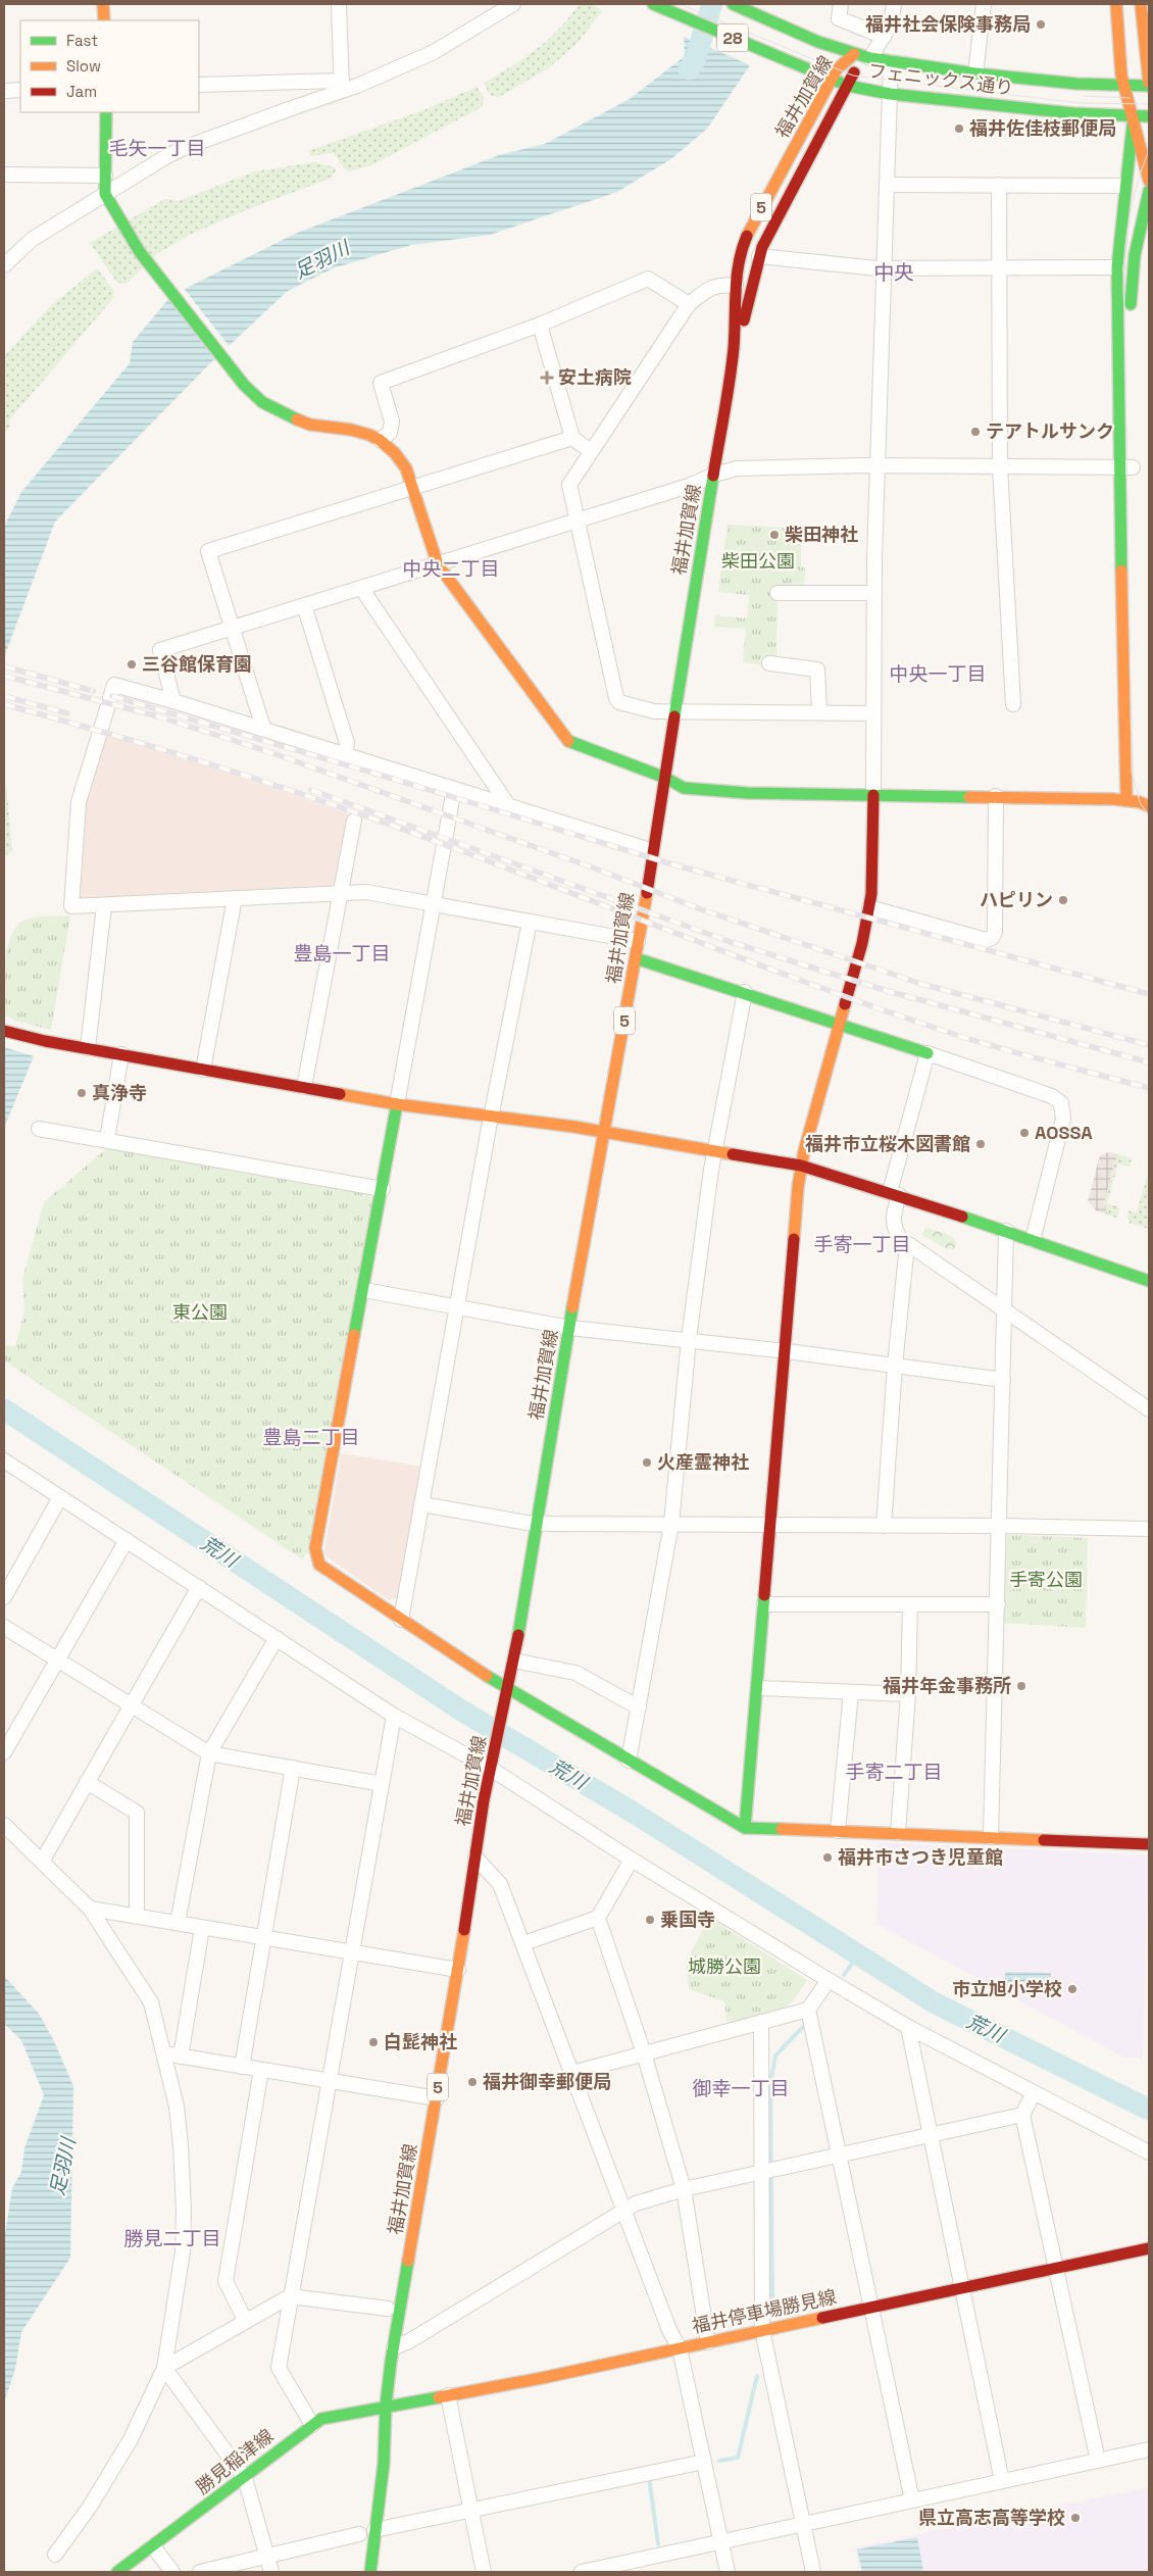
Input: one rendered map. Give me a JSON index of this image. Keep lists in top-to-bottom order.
{
  "streets": {
    "street": [
      "28",
      "フェニックス通り",
      "福井加賀線",
      "5",
      "福井停車場勝見線",
      "勝見稲津線"
    ]
  },
  "crossings": [
    ["フェニックス通り", "福井加賀線"],
    ["福井加賀線", "福井停車場勝見線"],
    ["福井加賀線", "勝見稲津線"],
    ["福井停車場勝見線", "勝見稲津線"]
  ],
  "districts": [
    "毛矢一丁目",
    "中央",
    "中央二丁目",
    "中央一丁目",
    "豊島一丁目",
    "手寄一丁目",
    "豊島二丁目",
    "手寄二丁目",
    "御幸一丁目",
    "勝見二丁目"
  ],
  "water": ["足羽川", "荒川"],
  "parks": [
    "柴田公園",
    "東公園",
    "手寄公園",
    "城勝公園"
  ],
  "places": {
    "other": [
      "福井社会保険事務局",
      "福井佐佳枝郵便局",
      "テアトルサンク",
      "柴田神社",
      "三谷館保育園",
      "ハピリン",
      "真浄寺",
      "AOSSA",
      "福井市立桜木図書館",
      "火産霊神社",
      "福井年金事務所",
      "福井市さつき児童館",
      "乗国寺",
      "市立旭小学校",
      "白髭神社",
      "福井御幸郵便局",
      "県立高志高等学校"
    ],
    "health": ["安土病院"]
  },
  "legend": ["Fast", "Slow", "Jam"]
}
